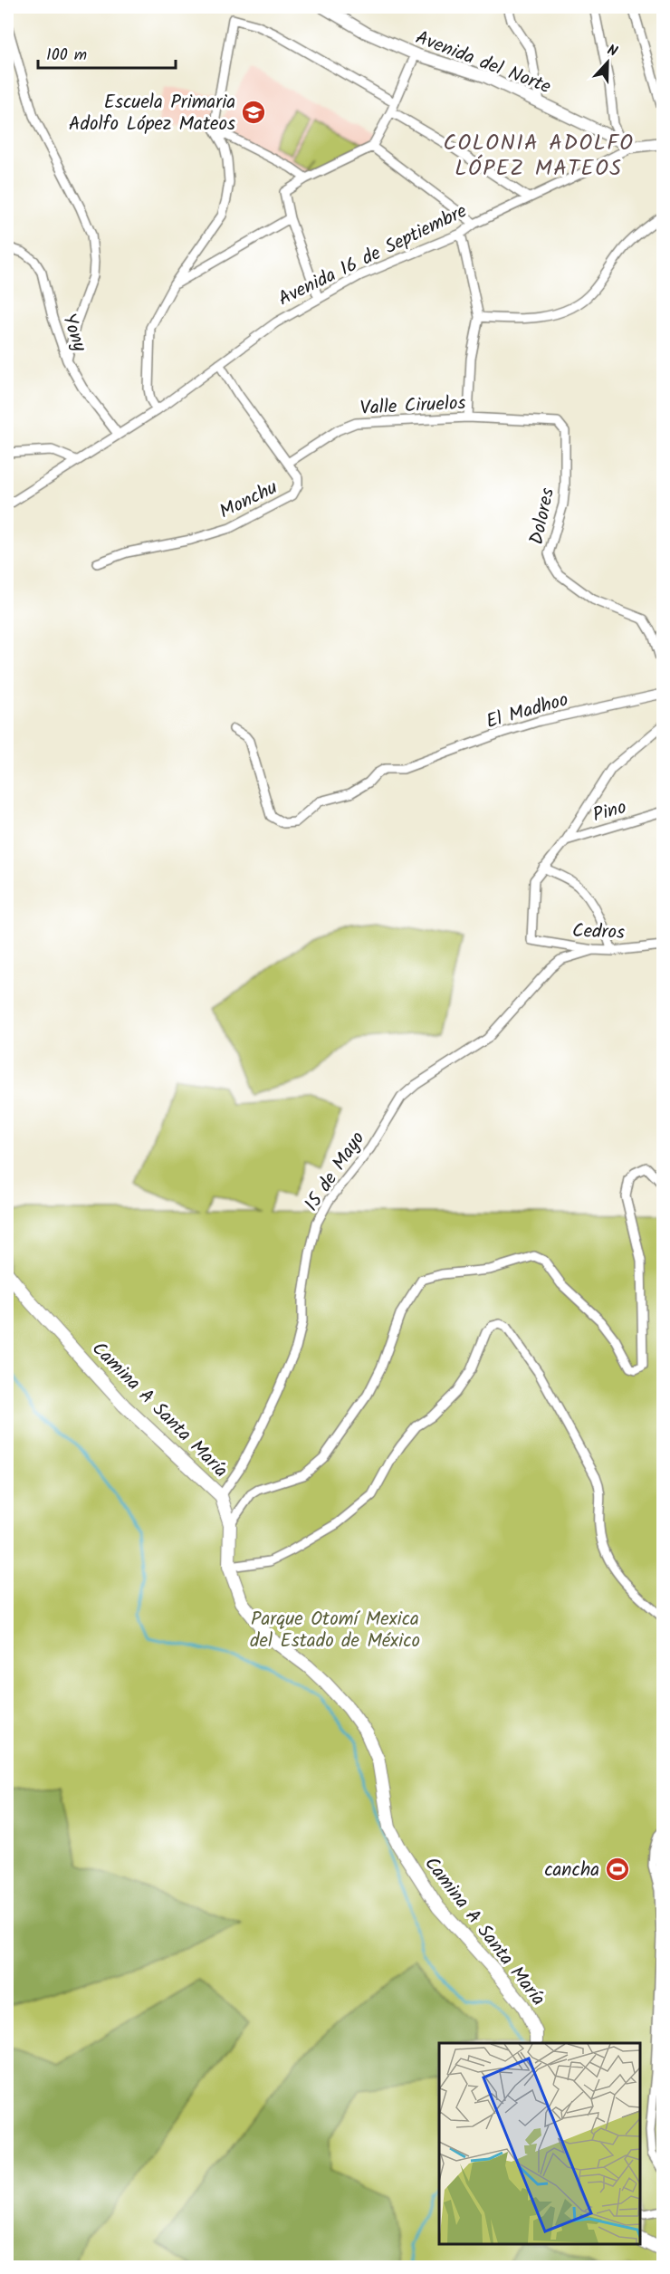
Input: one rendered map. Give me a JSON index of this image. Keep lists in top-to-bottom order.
{
  "streets": {
    "main road": ["Camina A Santa María"],
    "street": [
      "Avenida del Norte",
      "Avenida 16 de Septiembre",
      "Yony",
      "Valle Ciruelos",
      "Monchu",
      "Dolores",
      "El Madhoo",
      "Pino",
      "Cedros",
      "15 de Mayo"
    ]
  },
  "crossings": [
    ["Avenida del Norte", "Avenida 16 de Septiembre"],
    ["Avenida 16 de Septiembre", "Yony"],
    ["Avenida 16 de Septiembre", "Monchu"],
    ["Valle Ciruelos", "Monchu"],
    ["Valle Ciruelos", "Dolores"],
    ["Cedros", "15 de Mayo"],
    ["15 de Mayo", "Camina A Santa María"]
  ],
  "districts": ["COLONIA ADOLFO LÓPEZ MATEOS"],
  "parks": ["Parque Otomí Mexica del Estado de México"],
  "places": {
    "school or university": ["Escuela Primaria Adolfo López Mateos"],
    "sports": ["cancha"]
  },
  "scale_bar": "100 m",
  "north": "top"
}
